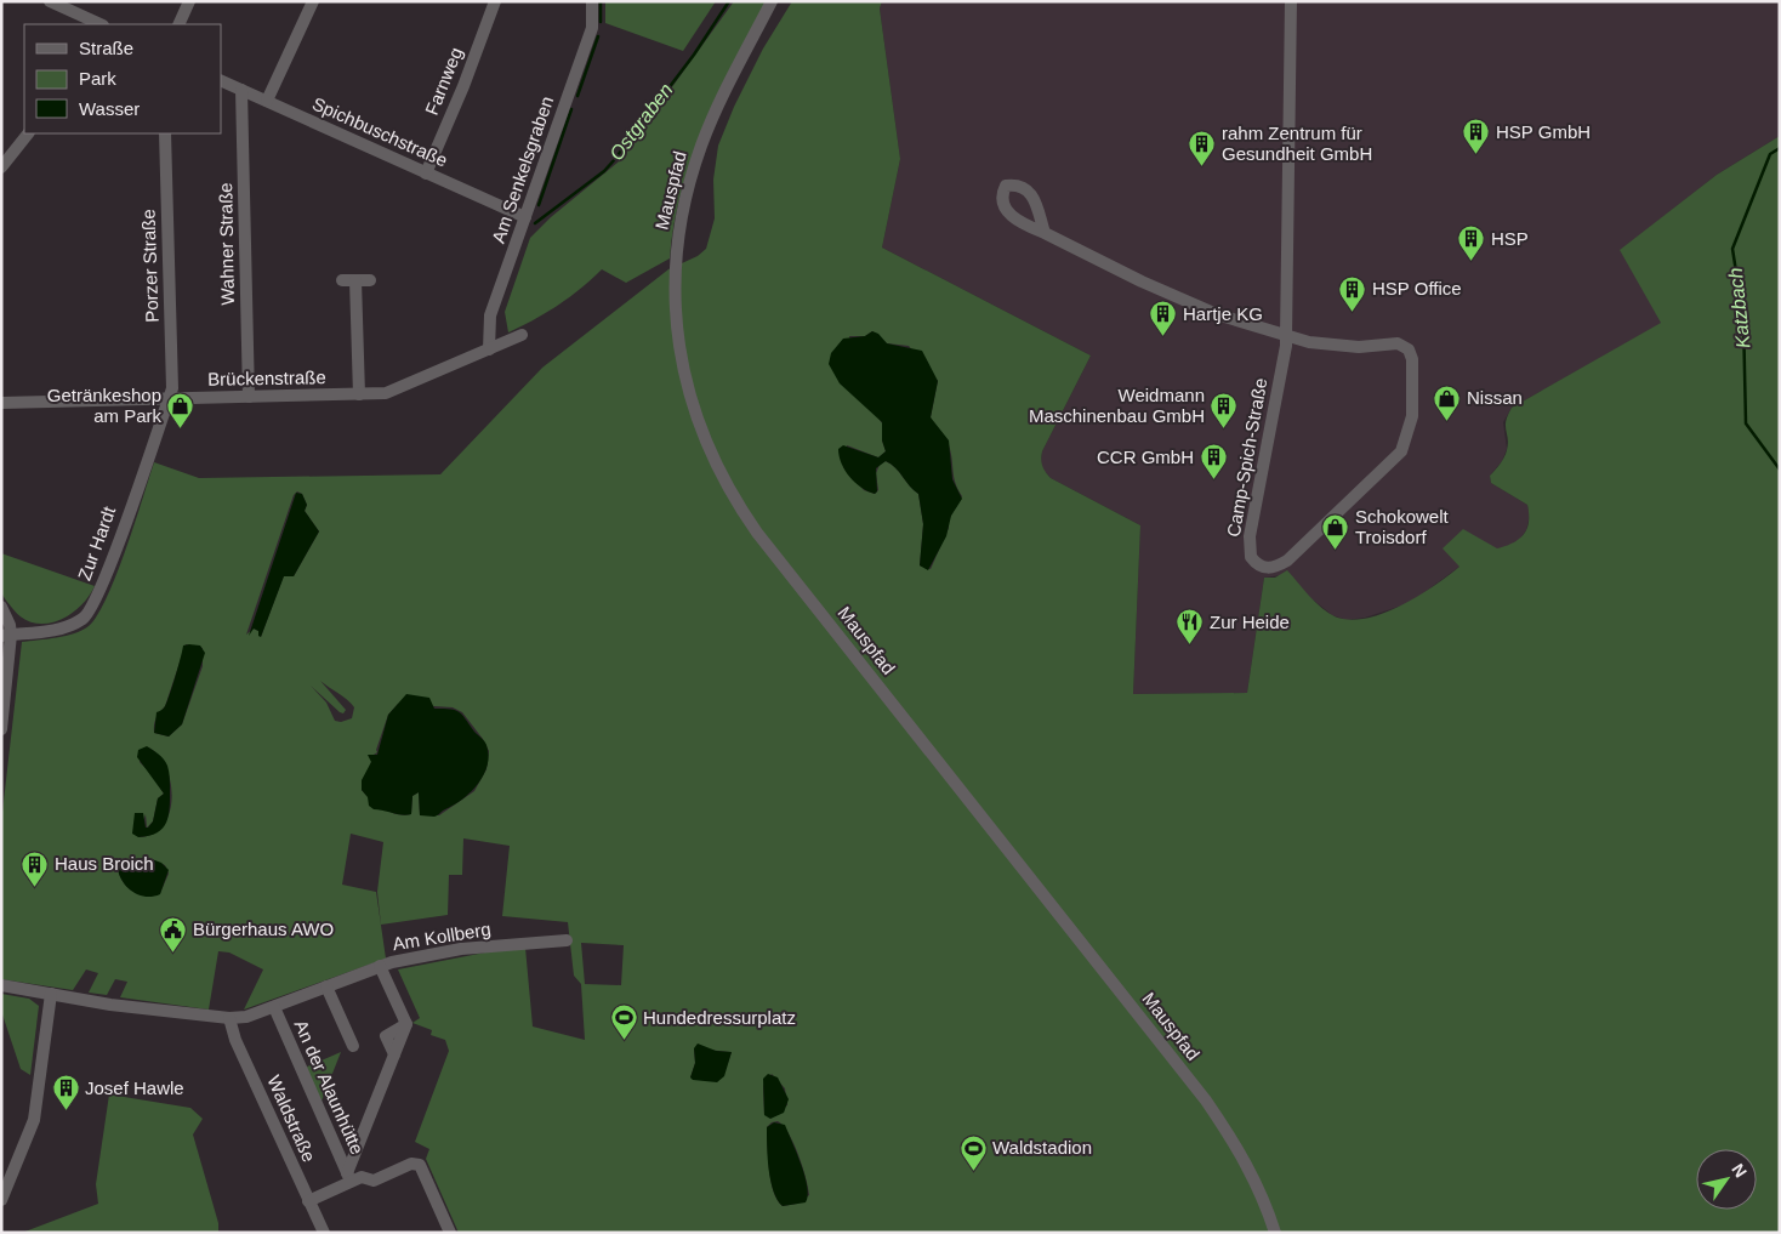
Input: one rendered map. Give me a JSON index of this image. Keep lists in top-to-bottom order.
{
  "streets": {
    "street": [
      "Farnweg",
      "Spichbuschstraße",
      "Am Senkelsgraben",
      "Mauspfad",
      "Wahner Straße",
      "Porzer Straße",
      "Brückenstraße",
      "Camp-Spich-Straße",
      "Zur Hardt",
      "Am Kollberg",
      "An der Alaunhütte",
      "Waldstraße"
    ]
  },
  "crossings": [
    ["Farnweg", "Spichbuschstraße"],
    ["Spichbuschstraße", "Am Senkelsgraben"],
    ["Spichbuschstraße", "Wahner Straße"],
    ["Am Senkelsgraben", "Brückenstraße"],
    ["Wahner Straße", "Brückenstraße"],
    ["Porzer Straße", "Brückenstraße"],
    ["Porzer Straße", "Zur Hardt"],
    ["Brückenstraße", "Zur Hardt"],
    ["Am Kollberg", "An der Alaunhütte"],
    ["Am Kollberg", "Waldstraße"]
  ],
  "water": ["Ostgraben", "Katzbach"],
  "places": {
    "building": [
      "HSP GmbH",
      "rahm Zentrum für Gesundheit GmbH",
      "HSP",
      "HSP Office",
      "Hartje KG",
      "Weidmann Maschinenbau GmbH",
      "CCR GmbH",
      "Haus Broich",
      "Josef Hawle"
    ],
    "shop": ["Nissan", "Getränkeshop am Park", "Schokowelt Troisdorf"],
    "restaurant": ["Zur Heide"],
    "public building": ["Bürgerhaus AWO"],
    "sports": ["Hundedressurplatz", "Waldstadion"]
  },
  "legend": ["Straße", "Park", "Wasser"],
  "north": "top right"
}
